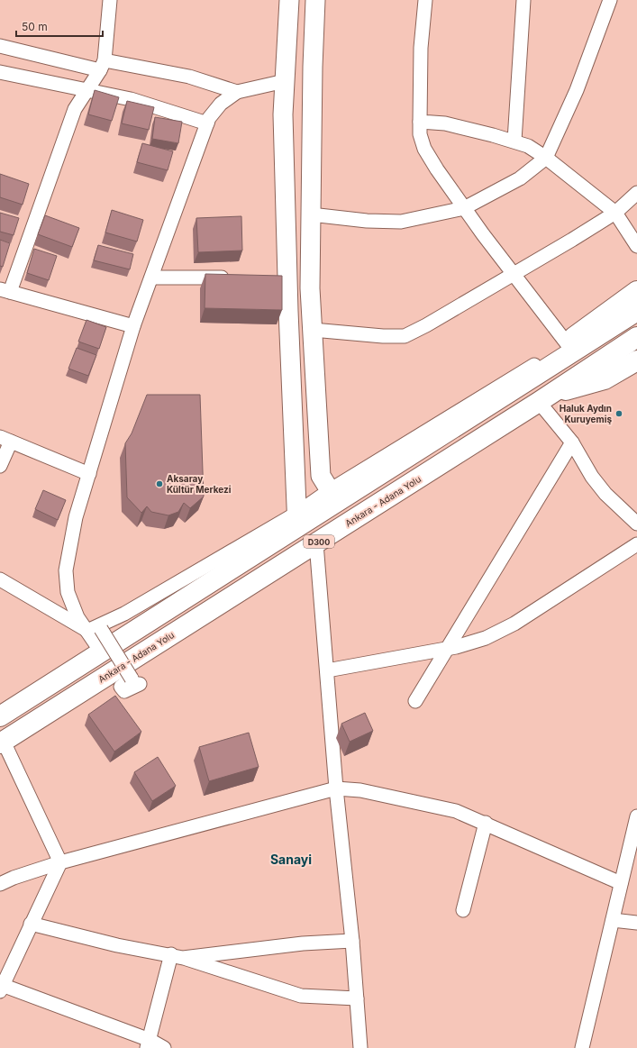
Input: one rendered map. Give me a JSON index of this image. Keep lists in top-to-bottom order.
{
  "streets": {
    "highway": ["Ankara - Adana Yolu", "D300"]
  },
  "districts": ["Sanayi"],
  "places": ["Haluk Aydın Kuruyemiş", "Aksaray Kültür Merkezi"],
  "scale_bar": "50 m"
}
